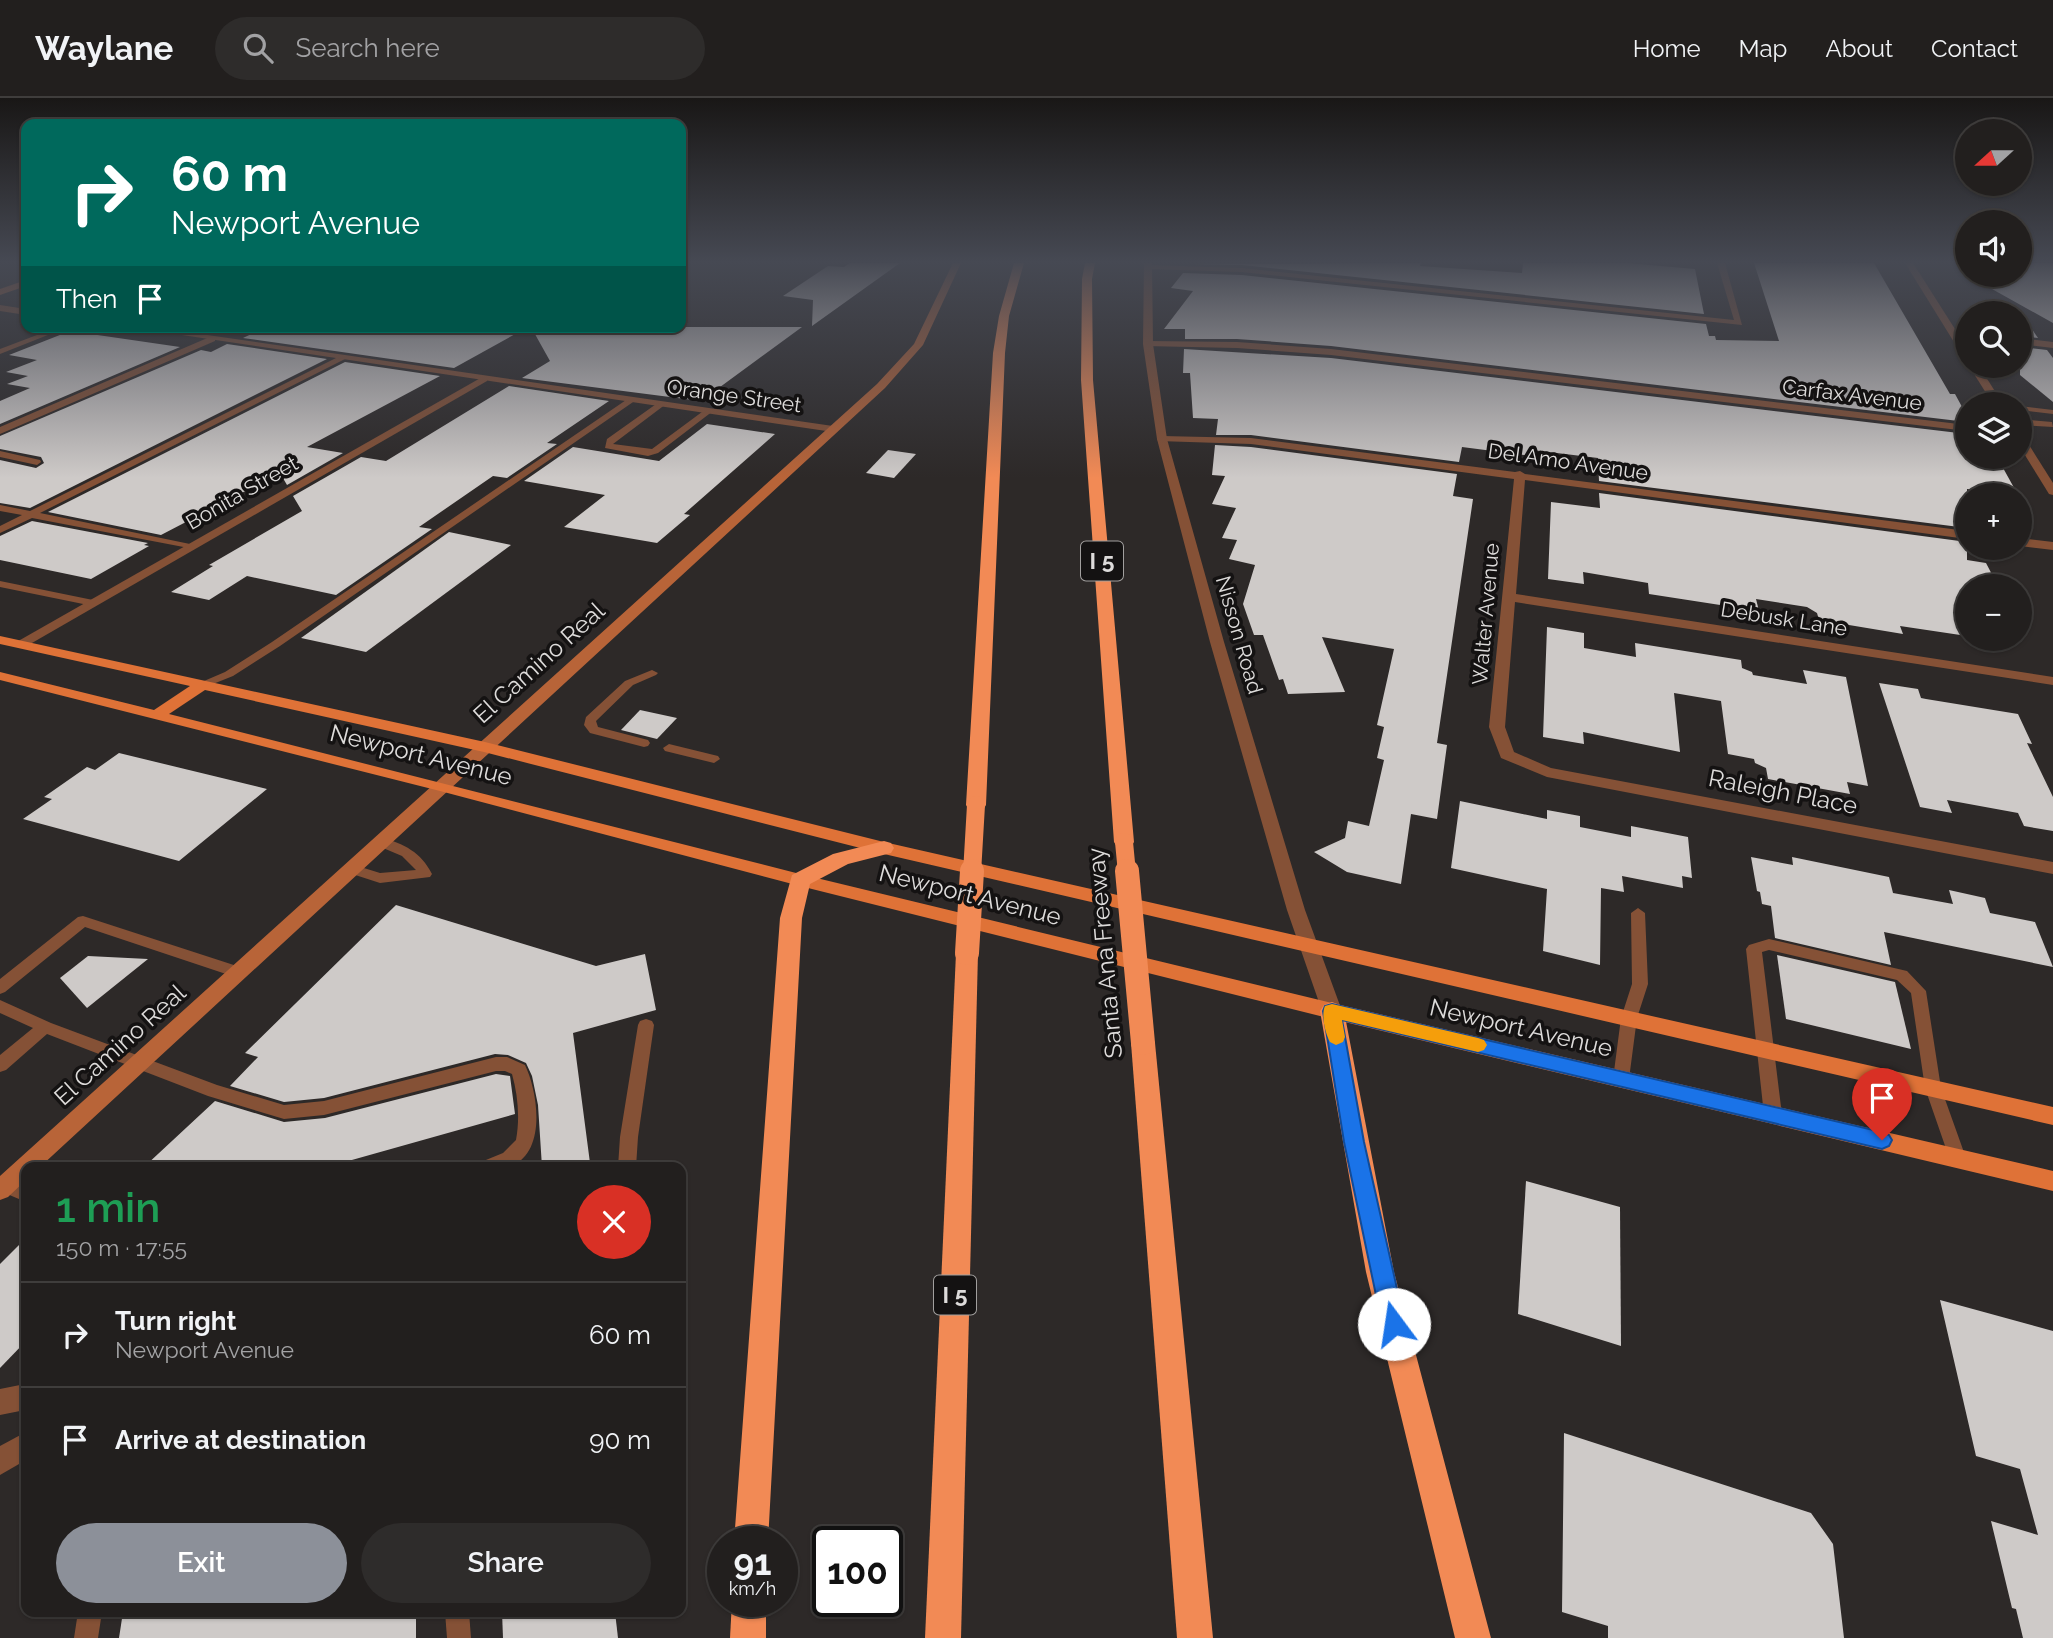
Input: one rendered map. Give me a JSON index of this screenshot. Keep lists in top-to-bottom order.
{
  "streets": {
    "highway": ["I 5", "Santa Ana Freeway"],
    "main road": ["El Camino Real", "Newport Avenue"],
    "street": [
      "Carfax Avenue",
      "Orange Street",
      "Del Amo Avenue",
      "Bonita Street",
      "Walter Avenue",
      "Debusk Lane",
      "Nisson Road",
      "Raleigh Place"
    ]
  },
  "crossings": [
    ["Carfax Avenue", "Nisson Road"],
    ["Orange Street", "Bonita Street"],
    ["Orange Street", "El Camino Real"],
    ["Del Amo Avenue", "Walter Avenue"],
    ["Del Amo Avenue", "Nisson Road"],
    ["Bonita Street", "Newport Avenue"],
    ["Walter Avenue", "Debusk Lane"],
    ["Walter Avenue", "Raleigh Place"],
    ["Nisson Road", "Newport Avenue"],
    ["El Camino Real", "Newport Avenue"]
  ],
  "north": "left",
  "page": {
    "header": "Waylane",
    "search": "Search here",
    "nav": [
      "Home",
      "Map",
      "About",
      "Contact"
    ],
    "map_buttons": ["+", "−"],
    "turn": ["60 m", "Newport Avenue"],
    "then": "Then",
    "heading": ["1 min", "150 m · 17:55"],
    "list": [
      {
        "name": "Turn right",
        "note": "Newport Avenue",
        "value": "60 m"
      },
      {
        "name": "Arrive at destination",
        "value": "90 m"
      }
    ],
    "buttons": ["Exit", "Share"],
    "speed": "91 km/h",
    "limit": "100"
  }
}
